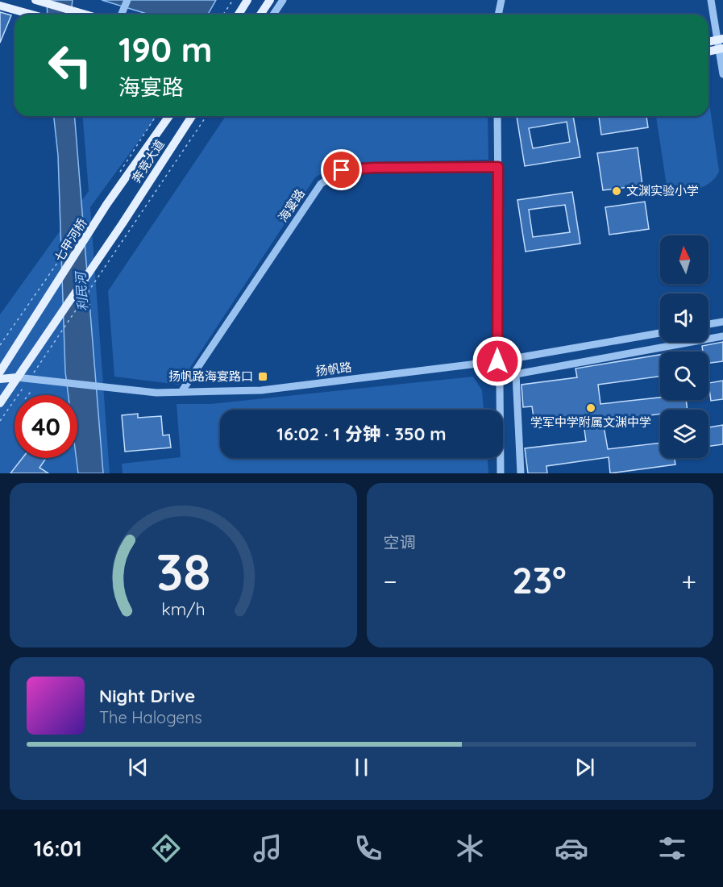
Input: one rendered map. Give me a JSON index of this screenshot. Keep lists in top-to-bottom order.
{
  "streets": {
    "main road": ["奔竞大道", "七甲河桥", "扬帆路"],
    "street": ["海宴路"]
  },
  "crossings": [
    ["奔竞大道", "七甲河桥"],
    ["奔竞大道", "扬帆路"],
    ["海宴路", "扬帆路"]
  ],
  "water": ["利民河"],
  "places": {
    "other": ["文渊实验小学", "学军中学附属文渊中学"],
    "transit": ["扬帆路海宴路口"]
  },
  "north": "top",
  "page": {
    "turn": ["190 m", "海宴路"],
    "limit": "40",
    "trip": "16:02 · 1 分钟 · 350 m",
    "tile": "空调",
    "heat": ["−", "23°", "+"],
    "song": ["Night Drive", "The Halogens"],
    "tabs": "16:01",
    "gauge": ["38", "km/h"]
  }
}
